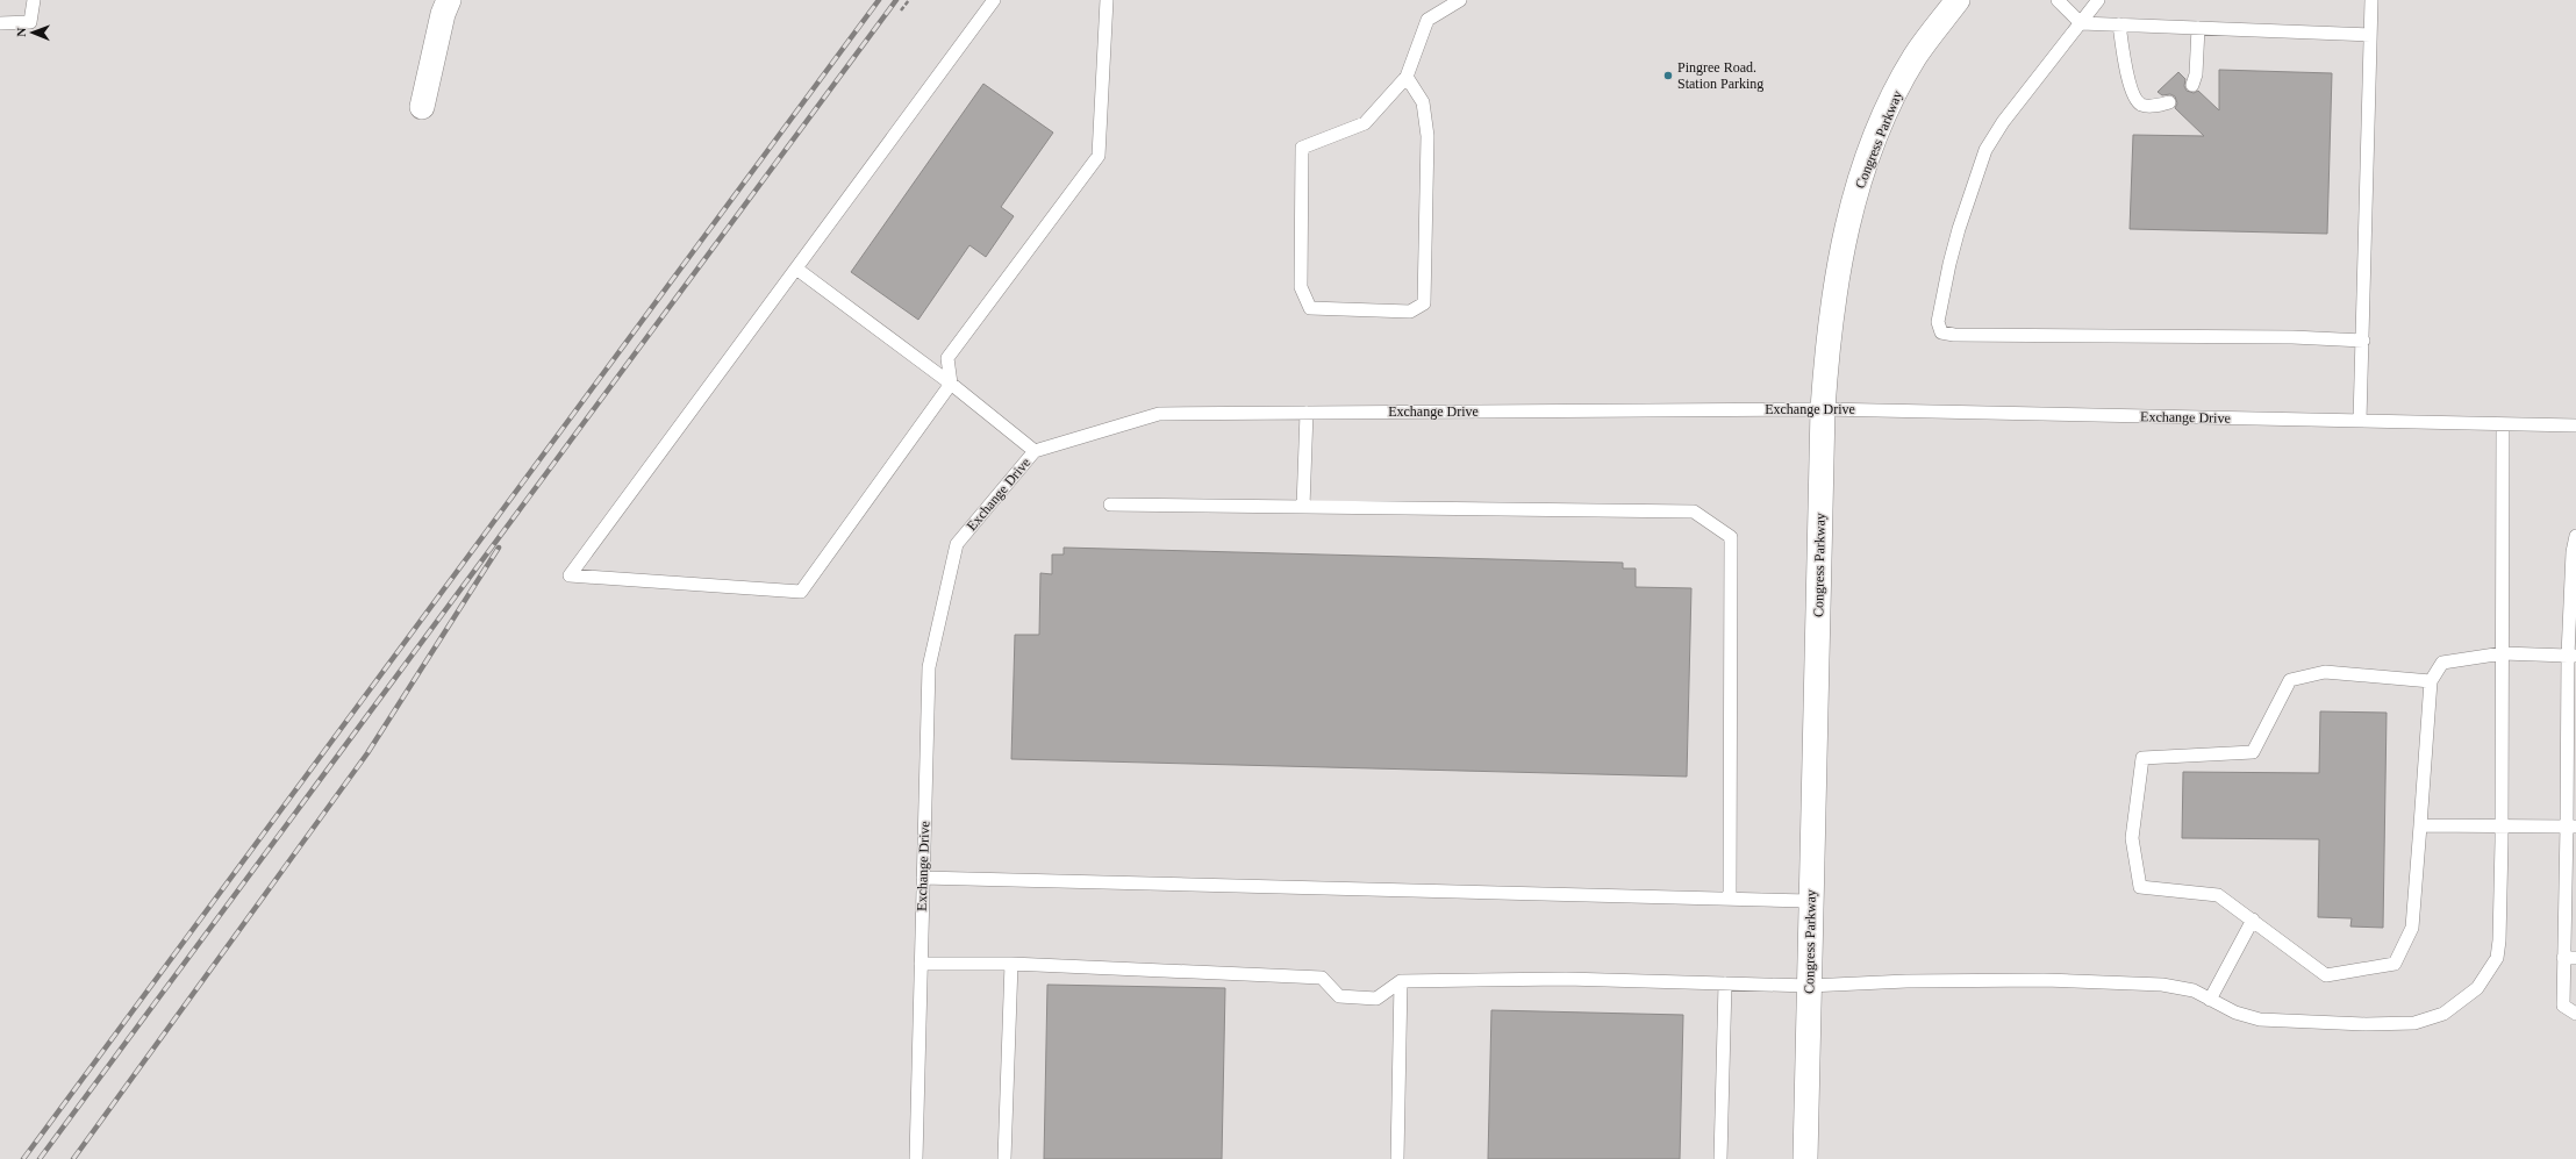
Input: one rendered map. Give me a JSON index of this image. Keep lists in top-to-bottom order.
{
  "streets": {
    "street": ["Congress Parkway"],
    "lane": ["Exchange Drive"]
  },
  "crossings": [
    ["Congress Parkway", "Exchange Drive"]
  ],
  "places": ["Pingree Road. Station Parking"],
  "north": "left"
}
